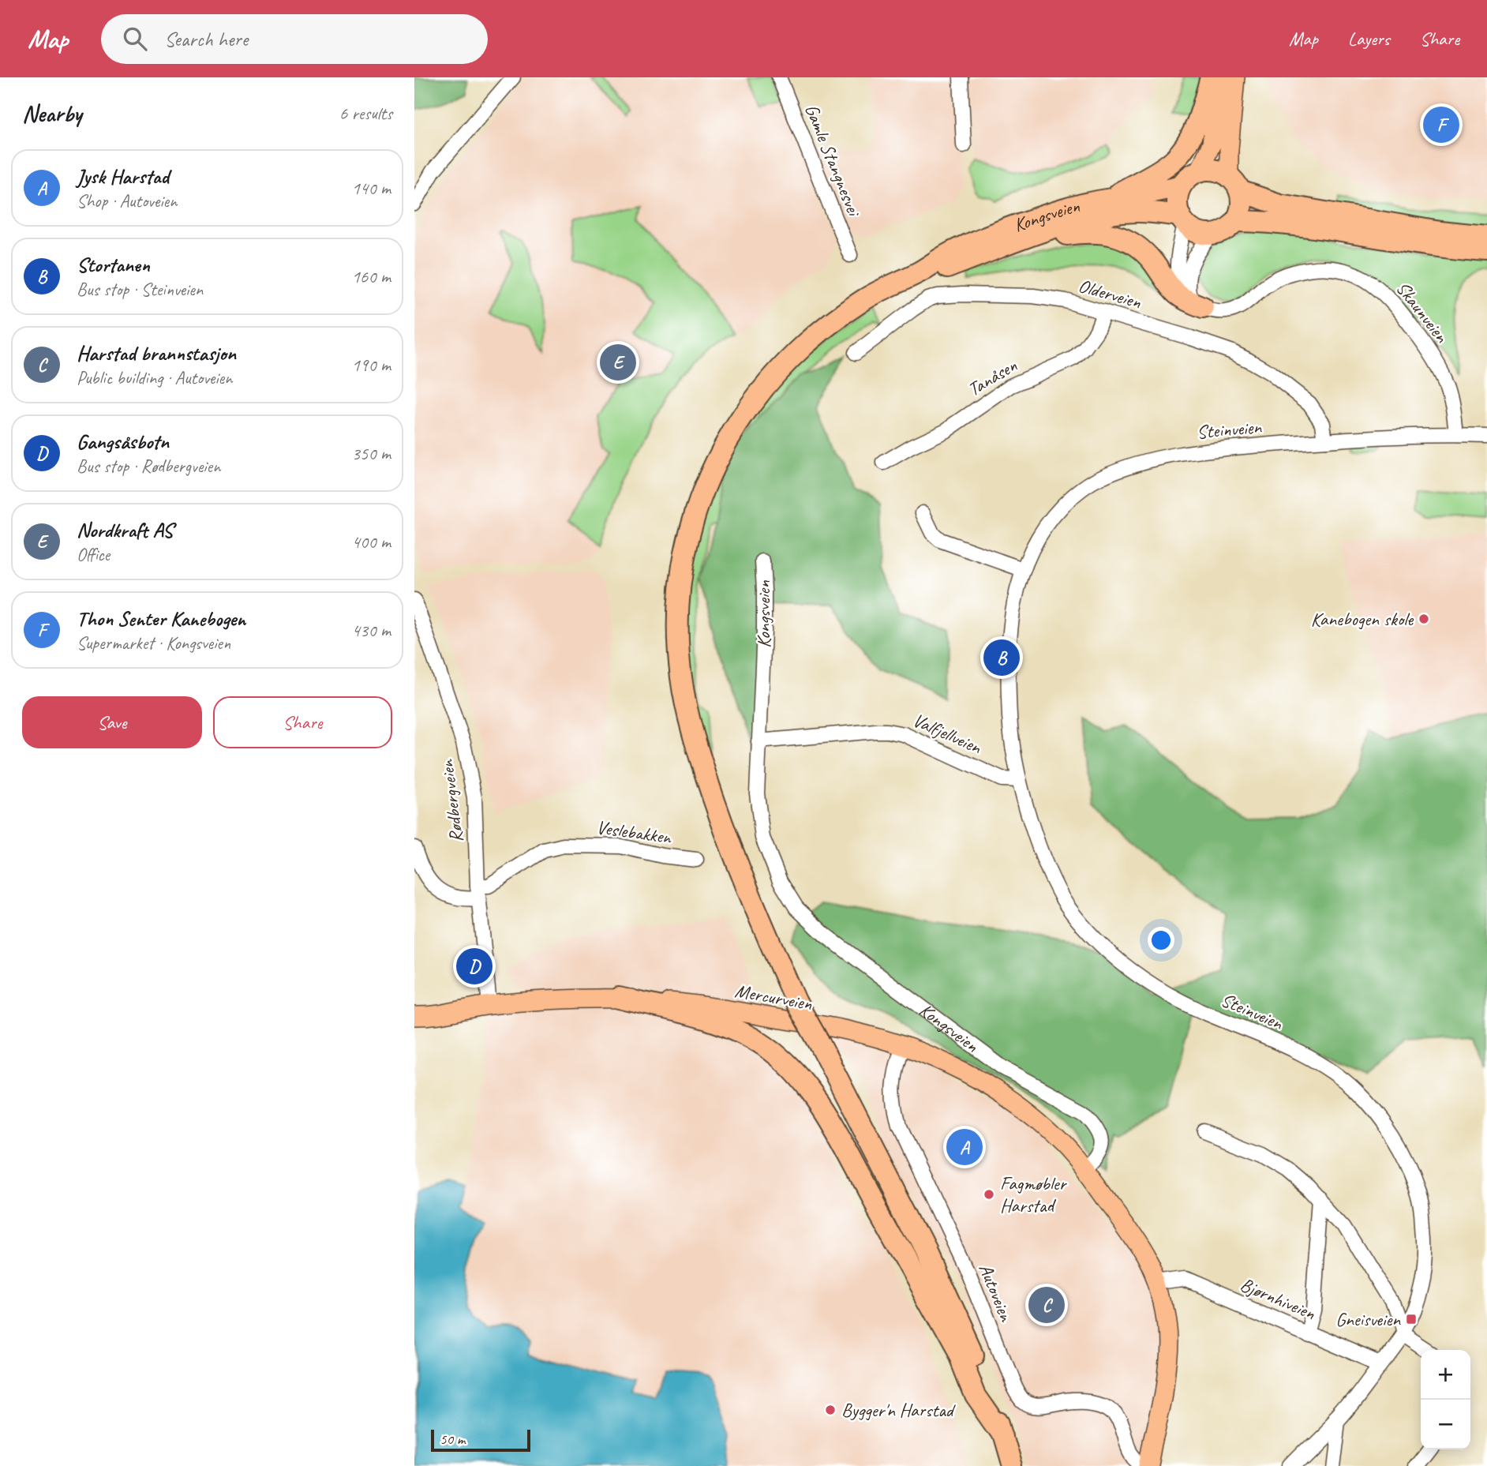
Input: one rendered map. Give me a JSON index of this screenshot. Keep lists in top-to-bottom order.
{
  "streets": {
    "highway": ["Kongsveien"],
    "main road": ["Mercurveien"],
    "street": [
      "Gamle Stangnesvei",
      "Olderveien",
      "Skaunveien",
      "Tanåsen",
      "Steinveien",
      "Valfjellveien",
      "Rødbergveien",
      "Veslebakken",
      "Autoveien",
      "Bjørnhiveien"
    ]
  },
  "crossings": [
    ["Kongsveien", "Valfjellveien"],
    ["Kongsveien", "Mercurveien"],
    ["Olderveien", "Tanåsen"],
    ["Olderveien", "Steinveien"],
    ["Skaunveien", "Steinveien"],
    ["Steinveien", "Valfjellveien"],
    ["Steinveien", "Bjørnhiveien"],
    ["Rødbergveien", "Veslebakken"],
    ["Rødbergveien", "Mercurveien"],
    ["Mercurveien", "Autoveien"]
  ],
  "places": {
    "other": ["Kanebogen skole", "Fagmøbler Harstad", "Bygger'n Harstad"],
    "transit": ["Gneisveien"]
  },
  "scale_bar": "50 m",
  "page": {
    "header": "Map",
    "search": "Search here",
    "nav": ["Map", "Layers", "Share"],
    "heading": ["Nearby", "6 results"],
    "pins": [
      "F",
      "E",
      "B",
      "D",
      "A",
      "C"
    ],
    "list": [
      {
        "mark": "A",
        "name": "Jysk Harstad",
        "note": "Shop · Autoveien",
        "value": "140 m"
      },
      {
        "mark": "B",
        "name": "Stortanen",
        "note": "Bus stop · Steinveien",
        "value": "160 m"
      },
      {
        "mark": "C",
        "name": "Harstad brannstasjon",
        "note": "Public building · Autoveien",
        "value": "190 m"
      },
      {
        "mark": "D",
        "name": "Gangsåsbotn",
        "note": "Bus stop · Rødbergveien",
        "value": "350 m"
      },
      {
        "mark": "E",
        "name": "Nordkraft AS",
        "note": "Office",
        "value": "400 m"
      },
      {
        "mark": "F",
        "name": "Thon Senter Kanebogen",
        "note": "Supermarket · Kongsveien",
        "value": "430 m"
      }
    ],
    "buttons": ["Save", "Share"],
    "map_buttons": ["+", "−"],
    "scale": "50 m"
  }
}
